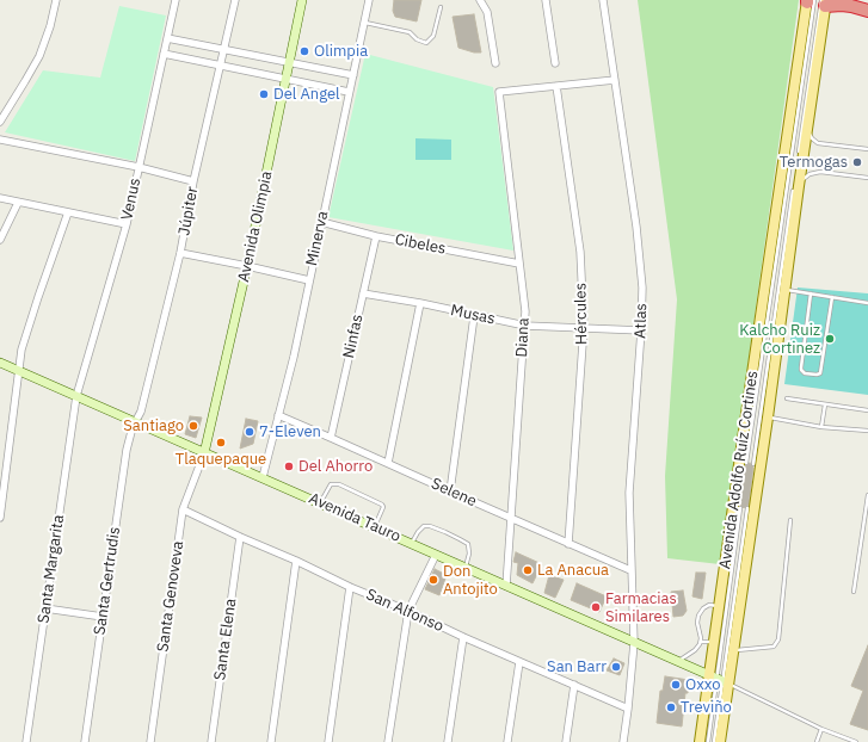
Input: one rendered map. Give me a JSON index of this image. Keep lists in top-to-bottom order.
{
  "streets": {
    "main road": ["Avenida Adolfo Ruíz Cortines"],
    "street": [
      "Venus",
      "Júpiter",
      "Avenida Olimpia",
      "Minerva",
      "Cibeles",
      "Hércules",
      "Musas",
      "Atlas",
      "Ninfas",
      "Diana",
      "Selene",
      "Avenida Tauro",
      "Santa Margarita",
      "Santa Gertrudis",
      "Santa Genoveva",
      "San Alfonso",
      "Santa Elena"
    ]
  },
  "crossings": [
    ["Venus", "Avenida Tauro"],
    ["Venus", "Santa Margarita"],
    ["Júpiter", "Avenida Tauro"],
    ["Júpiter", "Santa Gertrudis"],
    ["Avenida Olimpia", "Avenida Tauro"],
    ["Avenida Olimpia", "Santa Genoveva"],
    ["Minerva", "Cibeles"],
    ["Minerva", "Selene"],
    ["Minerva", "Avenida Tauro"],
    ["Cibeles", "Ninfas"],
    ["Cibeles", "Diana"],
    ["Hércules", "Musas"],
    ["Hércules", "Diana"],
    ["Hércules", "Selene"],
    ["Musas", "Atlas"],
    ["Musas", "Ninfas"],
    ["Musas", "Diana"],
    ["Atlas", "Selene"],
    ["Atlas", "Avenida Tauro"],
    ["Atlas", "San Alfonso"],
    ["Ninfas", "Selene"],
    ["Diana", "Selene"],
    ["Diana", "Avenida Tauro"],
    ["Avenida Adolfo Ruíz Cortines", "Avenida Tauro"],
    ["Avenida Tauro", "Santa Margarita"],
    ["Avenida Tauro", "Santa Gertrudis"],
    ["Avenida Tauro", "Santa Genoveva"],
    ["Santa Genoveva", "San Alfonso"],
    ["San Alfonso", "Santa Elena"]
  ],
  "places": [
    "Olimpia",
    "Del Angel",
    "Termogas",
    "Kalcho Ruiz Cortinez",
    "Santiago",
    "7-Eleven",
    "Tlaquepaque",
    "Del Ahorro",
    "La Anacua",
    "Don Antojito",
    "Farmacias Similares",
    "San Barr",
    "Oxxo",
    "Treviño"
  ]
}
